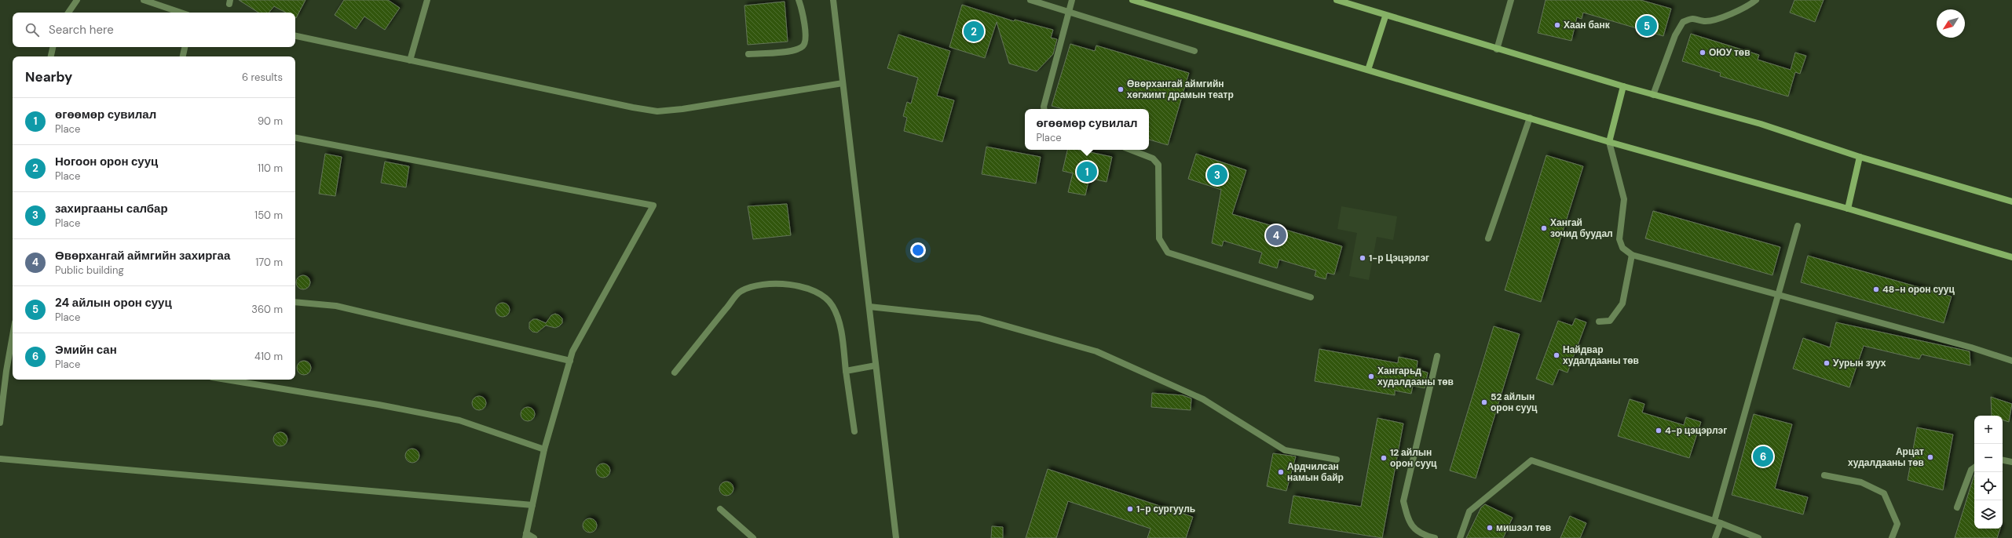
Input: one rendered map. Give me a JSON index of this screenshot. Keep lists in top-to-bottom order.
{
  "places": [
    "Хаан банк",
    "ОЮУ төв",
    "Өвөрхангай аймгийн хөгжимт драмын театр",
    "Хангай зочид буудал",
    "1-р Цэцэрлэг",
    "48-н орон сууц",
    "Найдвар худалдааны төв",
    "Уурын зуух",
    "Хангарьд худалдааны төв",
    "52 айлын орон сууц",
    "4-р цэцэрлэг",
    "Арцат худалдааны төв",
    "12 айлын орон сууц",
    "Ардчилсан намын байр",
    "1-р сургууль",
    "мишээл төв"
  ],
  "north": "bottom left",
  "page": {
    "search": "Search here",
    "pins": [
      "5",
      "2",
      "1",
      "3",
      "4",
      "6"
    ],
    "heading": ["Nearby", "6 results"],
    "list": [
      {
        "mark": "1",
        "name": "өгөөмөр сувилал",
        "note": "Place",
        "value": "90 m"
      },
      {
        "mark": "2",
        "name": "Ногоон орон сууц",
        "note": "Place",
        "value": "110 m"
      },
      {
        "mark": "3",
        "name": "захиргааны салбар",
        "note": "Place",
        "value": "150 m"
      },
      {
        "mark": "4",
        "name": "Өвөрхангай аймгийн захиргаа",
        "note": "Public building",
        "value": "170 m"
      },
      {
        "mark": "5",
        "name": "24 айлын орон сууц",
        "note": "Place",
        "value": "360 m"
      },
      {
        "mark": "6",
        "name": "Эмийн сан",
        "note": "Place",
        "value": "410 m"
      }
    ],
    "popup": ["өгөөмөр сувилал", "Place"],
    "map_buttons": ["+", "−"]
  }
}
